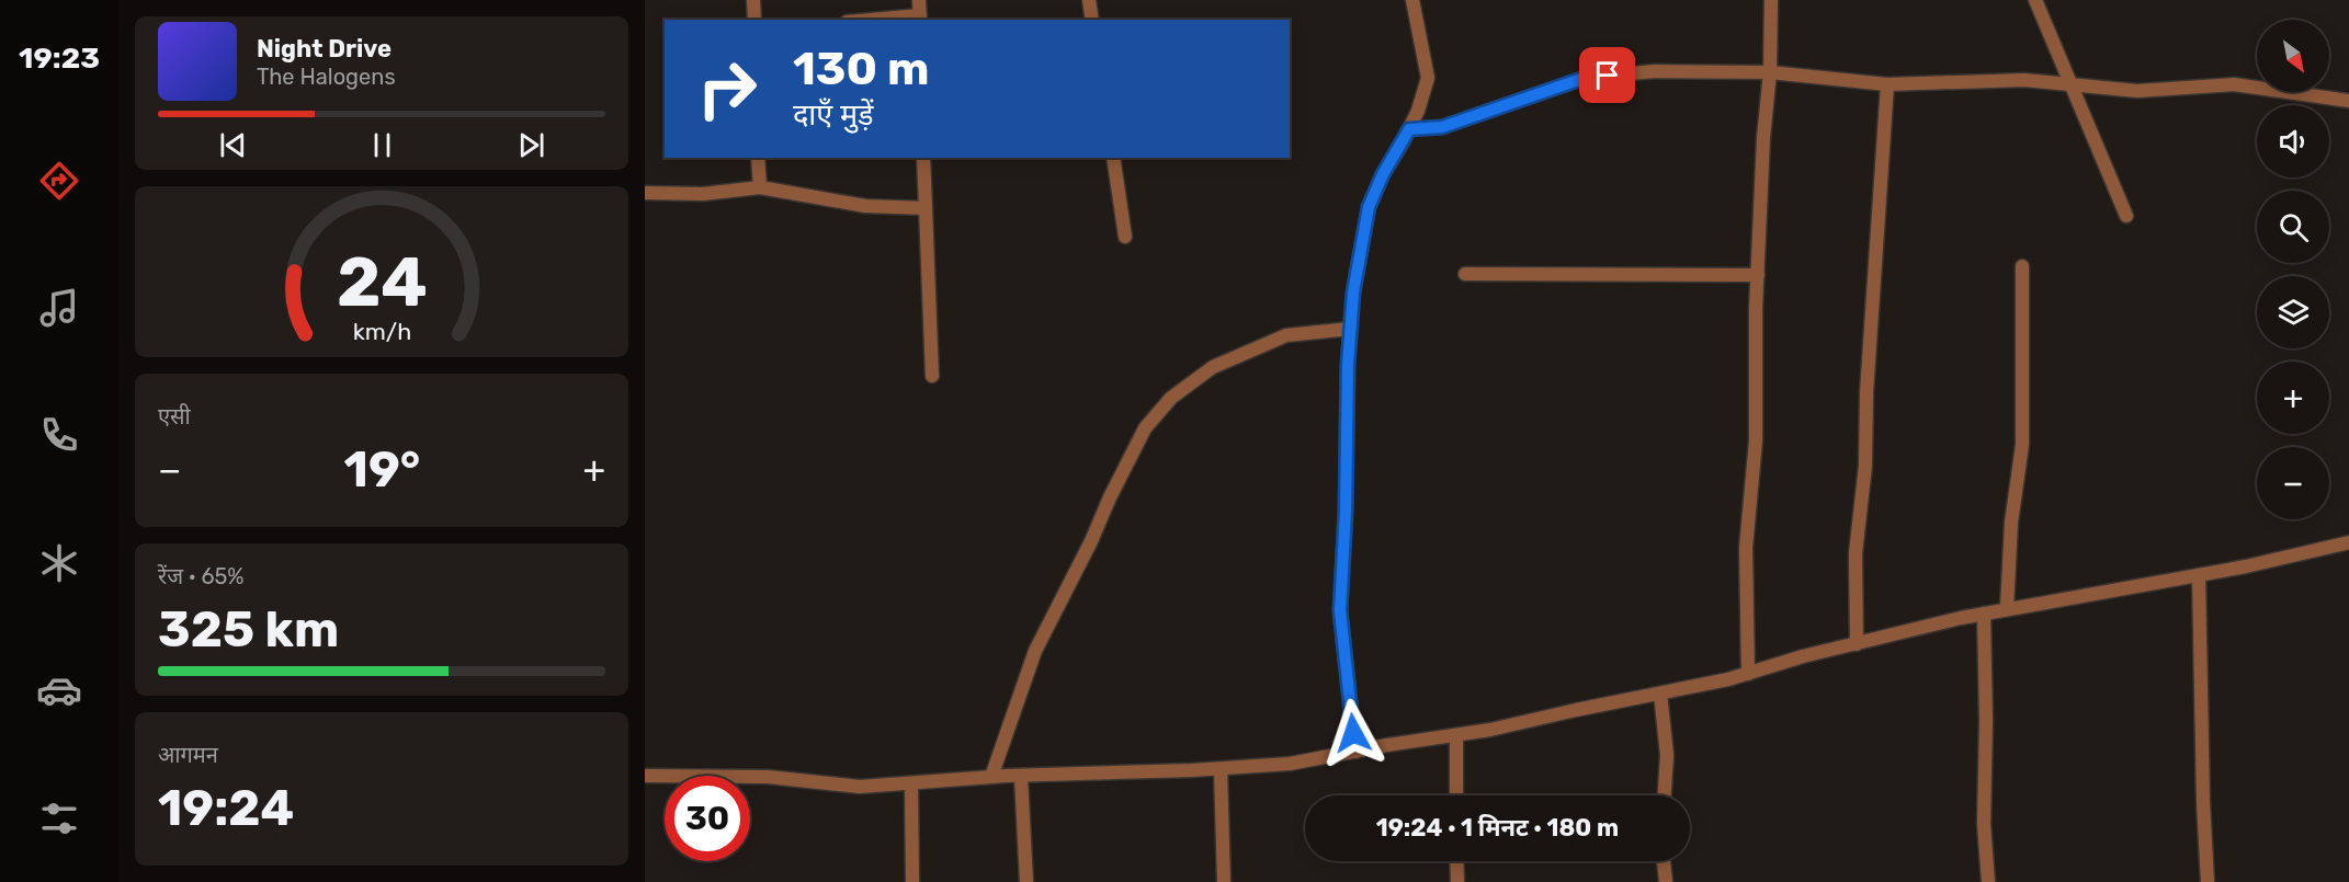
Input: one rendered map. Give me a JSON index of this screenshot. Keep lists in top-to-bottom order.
{
  "north": "bottom right",
  "page": {
    "tabs": "19:23",
    "map_buttons": ["+", "−"],
    "turn": ["130 m", "दाएँ मुड़ें"],
    "song": ["Night Drive", "The Halogens"],
    "tile": [
      "एसी",
      ["रेंज · 65%", "325 km"],
      ["आगमन", "19:24"]
    ],
    "heat": ["−", "19°", "+"],
    "limit": "30",
    "trip": "19:24 · 1 मिनट · 180 m",
    "gauge": ["24", "km/h"]
  }
}
